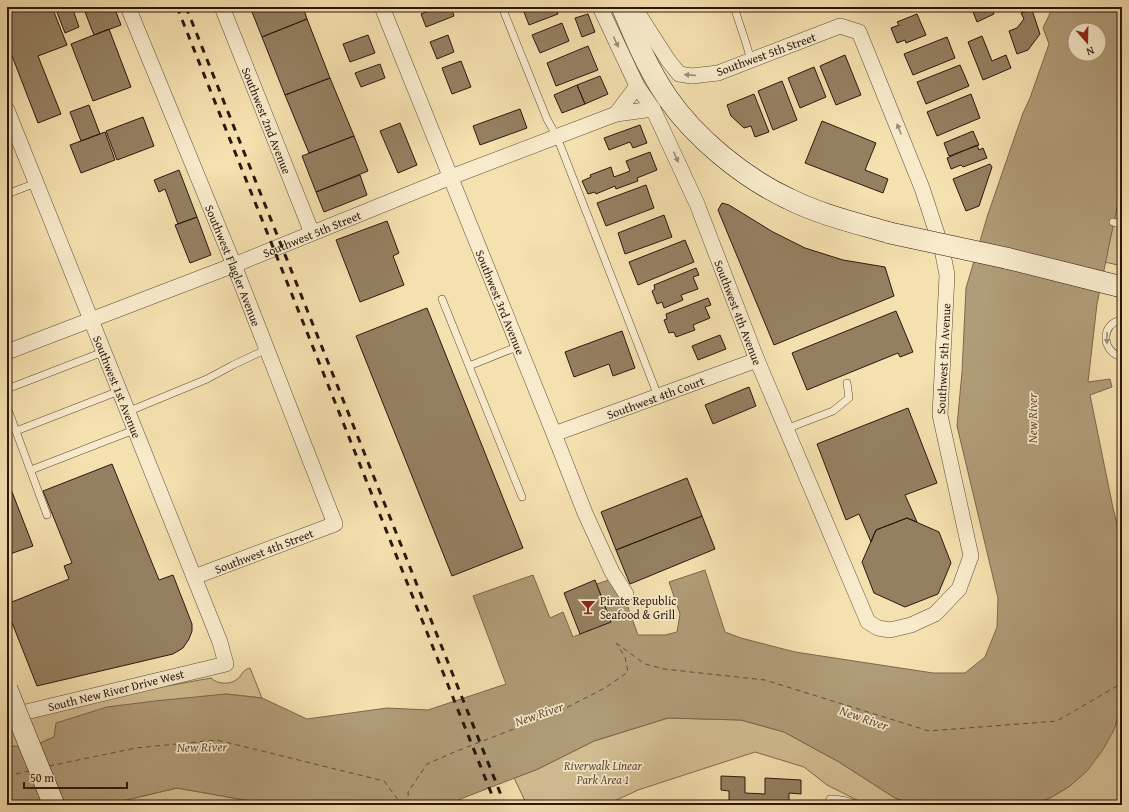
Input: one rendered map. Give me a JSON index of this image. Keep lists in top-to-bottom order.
{
  "streets": {
    "street": [
      "Southwest 5th Street",
      "Southwest 2nd Avenue",
      "Southwest Flagler Avenue",
      "Southwest 3rd Avenue",
      "Southwest 4th Avenue",
      "Southwest 5th Avenue",
      "Southwest 1st Avenue",
      "Southwest 4th Court",
      "Southwest 4th Street",
      "South New River Drive West"
    ]
  },
  "crossings": [
    ["Southwest 5th Street", "Southwest 2nd Avenue"],
    ["Southwest 5th Street", "Southwest Flagler Avenue"],
    ["Southwest 5th Street", "Southwest 3rd Avenue"],
    ["Southwest 5th Street", "Southwest 4th Avenue"],
    ["Southwest 5th Street", "Southwest 5th Avenue"],
    ["Southwest 5th Street", "Southwest 1st Avenue"],
    ["Southwest Flagler Avenue", "Southwest 4th Street"],
    ["Southwest 3rd Avenue", "Southwest 4th Court"],
    ["Southwest 4th Avenue", "Southwest 5th Avenue"],
    ["Southwest 4th Avenue", "Southwest 4th Court"],
    ["Southwest 1st Avenue", "Southwest 4th Street"],
    ["Southwest 1st Avenue", "South New River Drive West"]
  ],
  "one_way": ["Southwest 4th Avenue", "Southwest 5th Avenue"],
  "water": ["New River"],
  "parks": ["Riverwalk Linear Park Area 1"],
  "places": {
    "bar": ["Pirate Republic Seafood & Grill"]
  },
  "scale_bar": "50 m",
  "north": "bottom"
}
